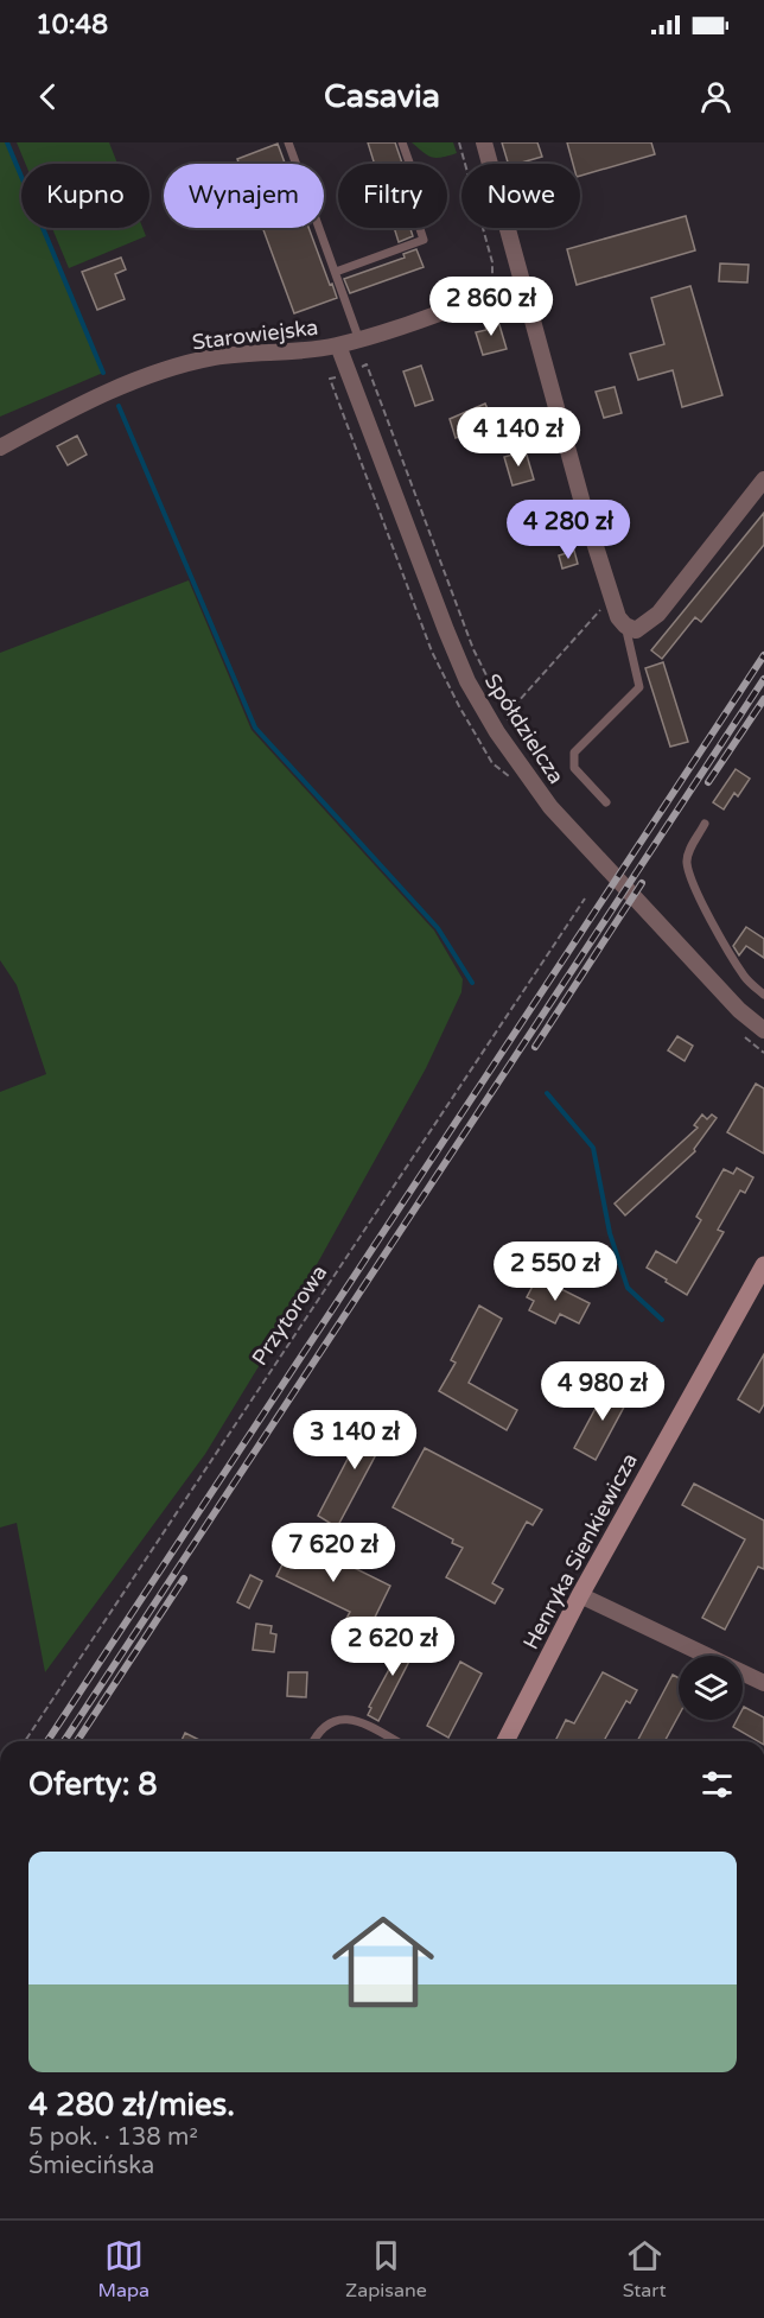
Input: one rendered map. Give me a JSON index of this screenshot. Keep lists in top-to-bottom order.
{
  "streets": {
    "street": ["Starowiejska", "Spółdzielcza", "Henryka Sienkiewicza"],
    "path": ["Przytorowa"]
  },
  "crossings": [
    ["Starowiejska", "Spółdzielcza"]
  ],
  "page": {
    "status": "10:48",
    "header": "Casavia",
    "chip": [
      "Kupno",
      "Wynajem",
      "Filtry",
      "Nowe"
    ],
    "price": [
      "2 860 zł",
      "4 140 zł",
      "4 280 zł",
      "2 550 zł",
      "4 980 zł",
      "3 140 zł",
      "7 620 zł",
      "2 620 zł"
    ],
    "heading": "Oferty: 8",
    "list": [
      {
        "name": "4 280 zł/mies.",
        "note": "5 pok. · 138 m² · Śmiecińska"
      }
    ],
    "tabs": ["Mapa", "Zapisane", "Start"]
  }
}
